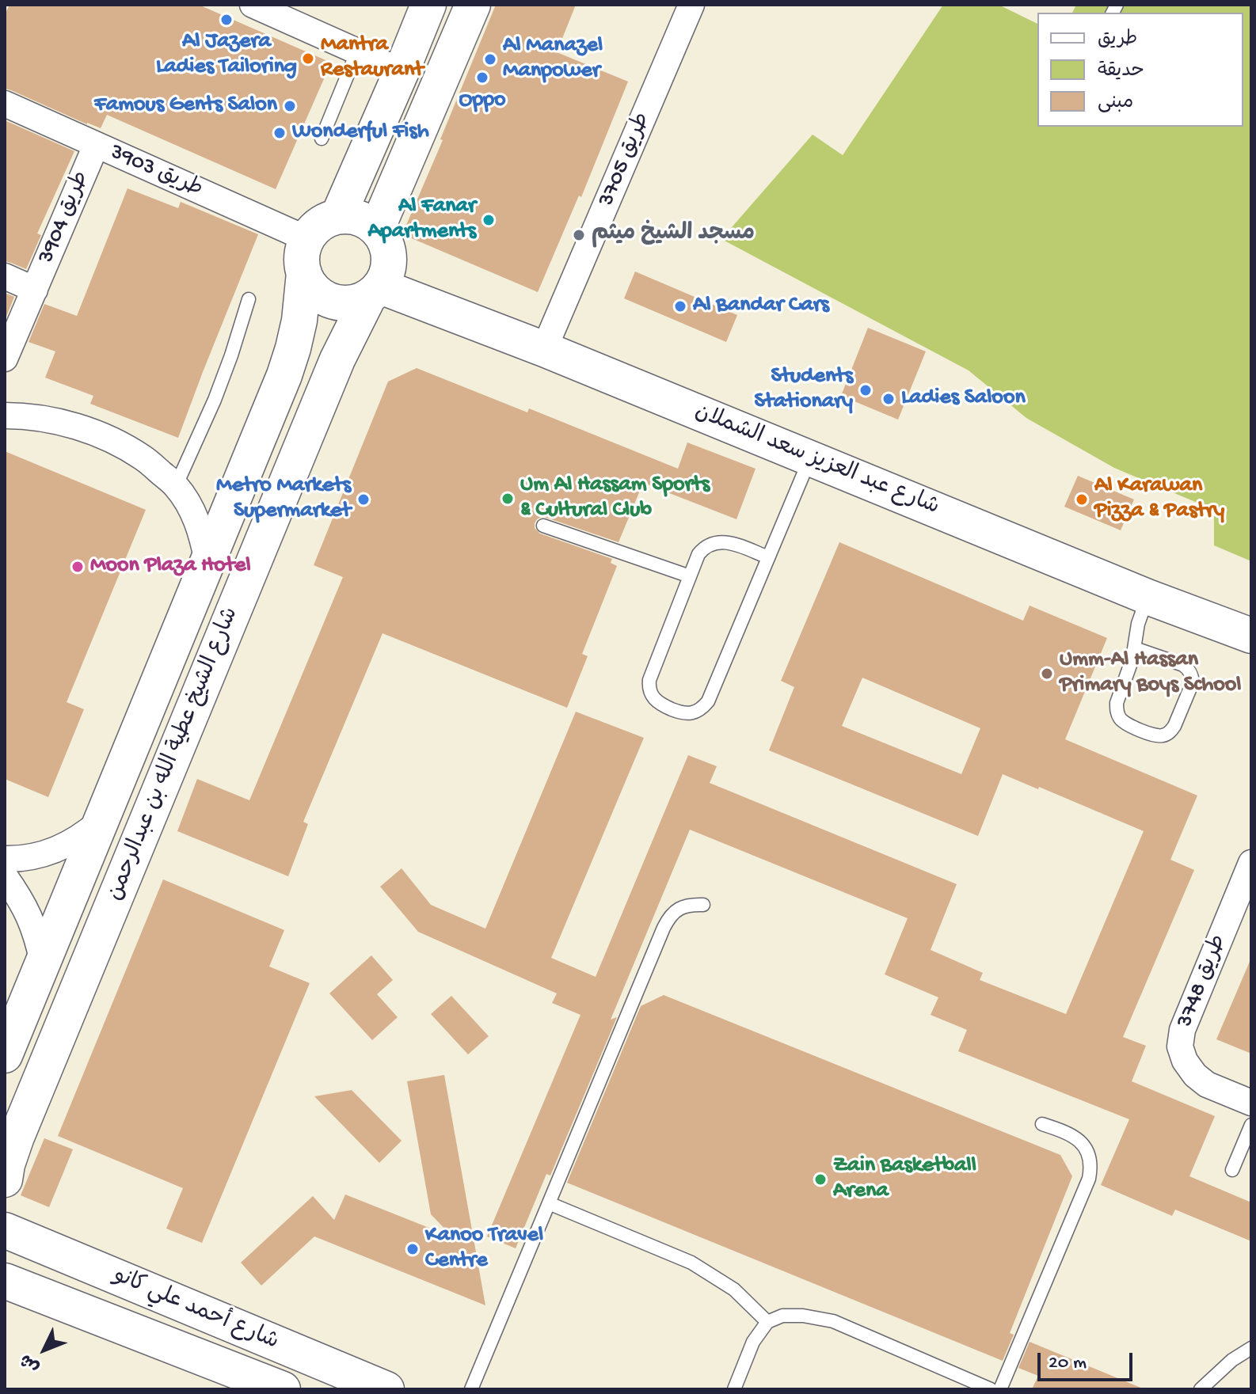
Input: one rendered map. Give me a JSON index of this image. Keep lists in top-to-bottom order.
{
  "streets": {
    "street": [
      "طريق 3705",
      "طريق 3903",
      "طريق 3904",
      "شارع عبد العزيز سعد الشملان",
      "شارع الشيخ عطية الله بن عبدالرحمن",
      "طريق 3748",
      "شارع أحمد علي كانو"
    ]
  },
  "crossings": [
    ["طريق 3705", "شارع عبد العزيز سعد الشملان"],
    ["طريق 3903", "طريق 3904"],
    ["طريق 3903", "شارع عبد العزيز سعد الشملان"],
    ["طريق 3903", "شارع الشيخ عطية الله بن عبدالرحمن"],
    ["شارع عبد العزيز سعد الشملان", "شارع الشيخ عطية الله بن عبدالرحمن"]
  ],
  "places": [
    "Al Jazera Ladies Tailoring",
    "Mantra Restaurant",
    "Al Manazel Manpower",
    "Oppo",
    "Famous Gents Salon",
    "Wonderful Fish",
    "Al Fanar Apartments",
    "مسجد الشيخ ميثم",
    "Al Bandar Cars",
    "Students Stationary",
    "Ladies Saloon",
    "Um Al Hassam Sports & Cultural Club",
    "Metro Markets Supermarket",
    "Al Karawan Pizza & Pastry",
    "Moon Plaza Hotel",
    "Umm-Al Hassan Primary Boys School",
    "Zain Basketball Arena",
    "Kanoo Travel Centre"
  ],
  "legend": ["طريق", "حديقة", "مبنى"],
  "scale_bar": "20 m",
  "north": "bottom left"
}
